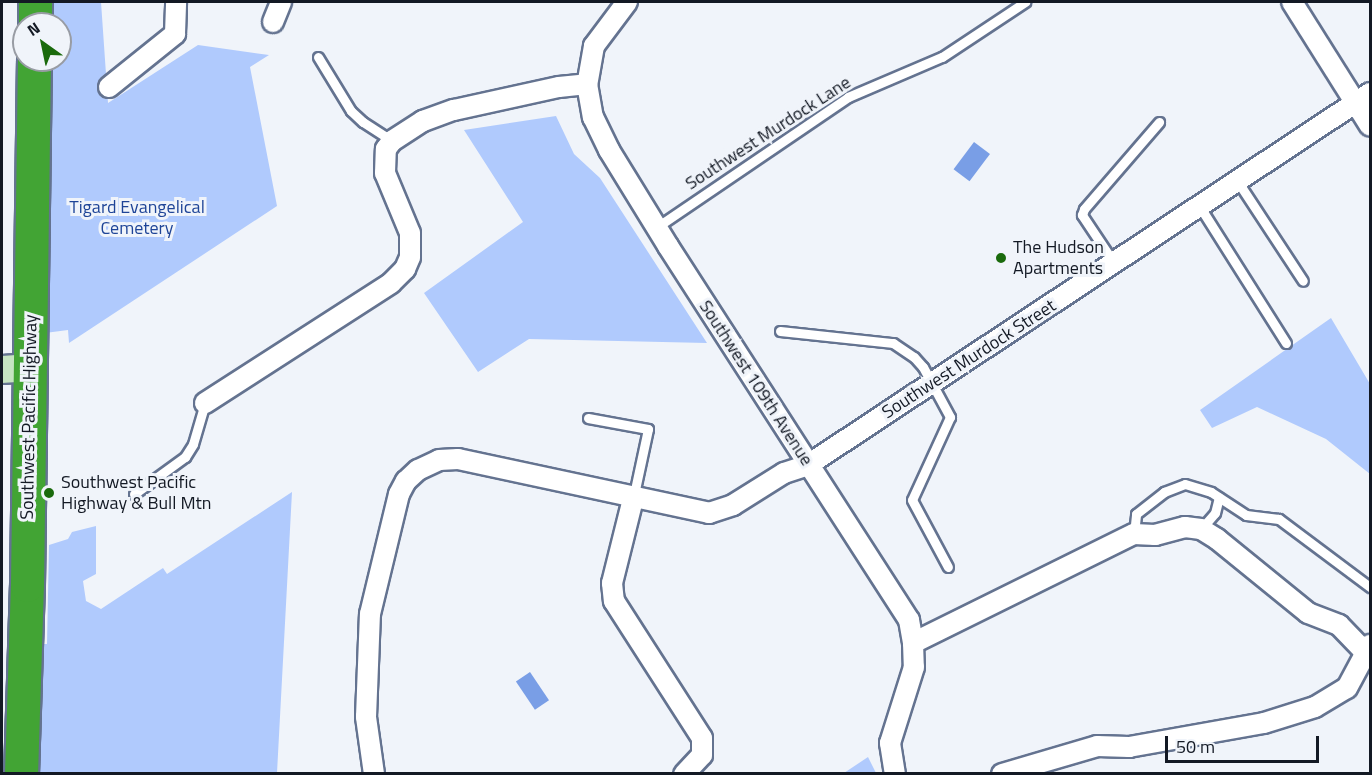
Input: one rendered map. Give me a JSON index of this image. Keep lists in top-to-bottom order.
{
  "streets": {
    "highway": ["Southwest Pacific Highway"],
    "street": ["Southwest Murdock Street", "Southwest 109th Avenue"],
    "lane": ["Southwest Murdock Lane"]
  },
  "crossings": [
    ["Southwest Murdock Lane", "Southwest 109th Avenue"],
    ["Southwest Murdock Street", "Southwest 109th Avenue"]
  ],
  "parks": ["Tigard Evangelical Cemetery"],
  "places": ["The Hudson Apartments", "Southwest Pacific Highway & Bull Mtn"],
  "scale_bar": "50 m",
  "north": "top left"
}
